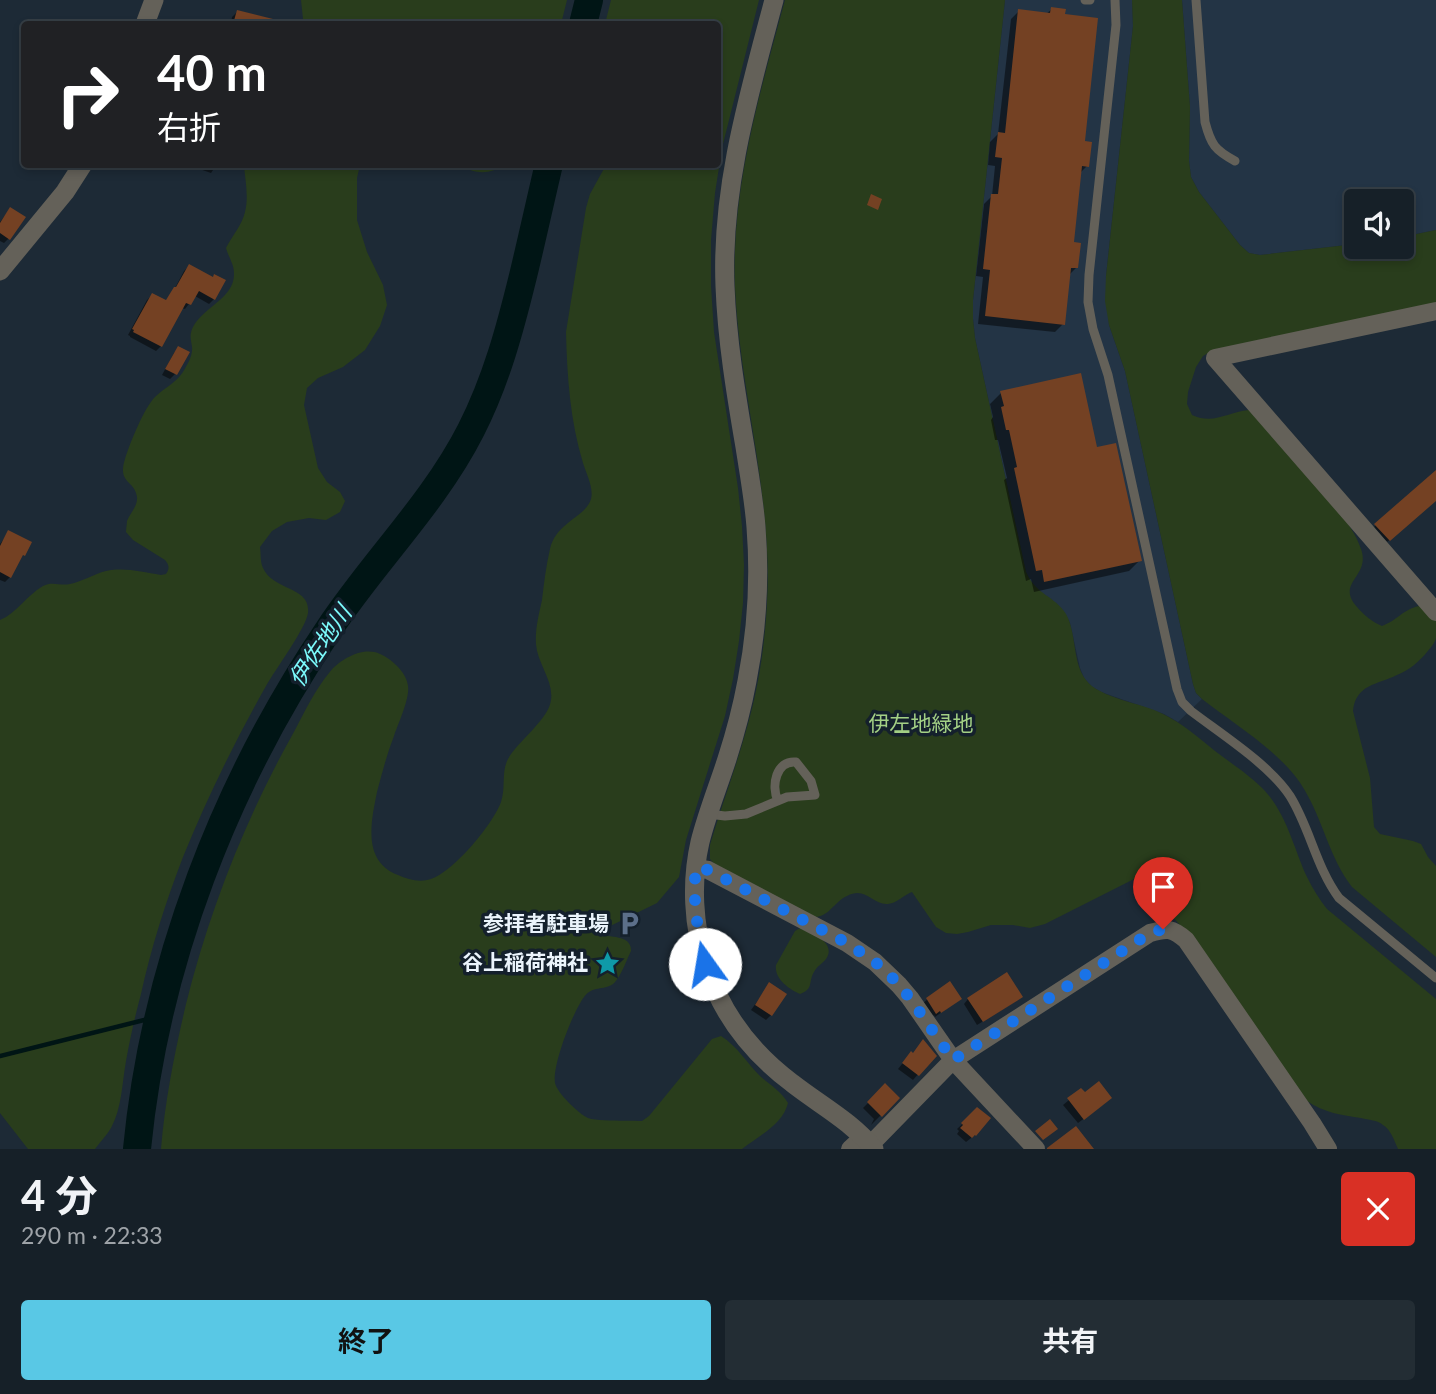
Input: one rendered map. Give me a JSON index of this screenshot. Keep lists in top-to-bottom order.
{
  "water": ["伊佐地川"],
  "parks": ["伊左地緑地"],
  "places": {
    "parking": ["参拝者駐車場"],
    "place": ["谷上稲荷神社"]
  },
  "page": {
    "turn": ["40 m", "右折"],
    "heading": ["4 分", "290 m · 22:33"],
    "buttons": ["終了", "共有"]
  }
}
